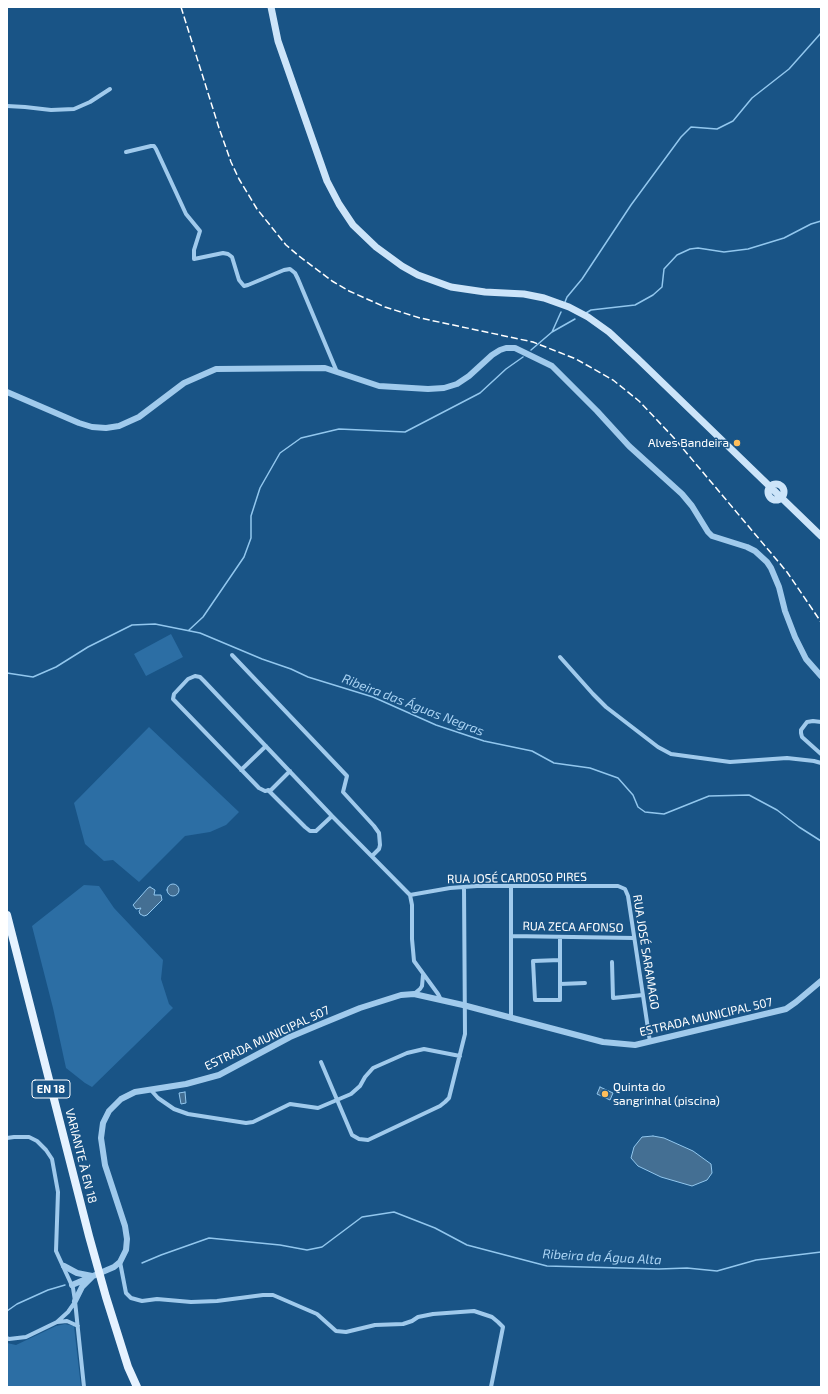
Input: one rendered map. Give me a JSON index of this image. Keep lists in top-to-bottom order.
{
  "streets": {
    "main road": ["EN 18", "VARIANTE À EN 18"],
    "street": [
      "RUA JOSÉ CARDOSO PIRES",
      "RUA ZECA AFONSO",
      "RUA JOSÉ SARAMAGO",
      "ESTRADA MUNICIPAL 507"
    ]
  },
  "crossings": [
    ["RUA JOSÉ CARDOSO PIRES", "RUA JOSÉ SARAMAGO"],
    ["RUA ZECA AFONSO", "RUA JOSÉ SARAMAGO"],
    ["RUA JOSÉ SARAMAGO", "ESTRADA MUNICIPAL 507"]
  ],
  "water": ["Ribeira das Águas Negras", "Ribeira da Água Alta"],
  "places": ["Alves Bandeira", "Quinta do sangrinhal (piscina)"]
}
